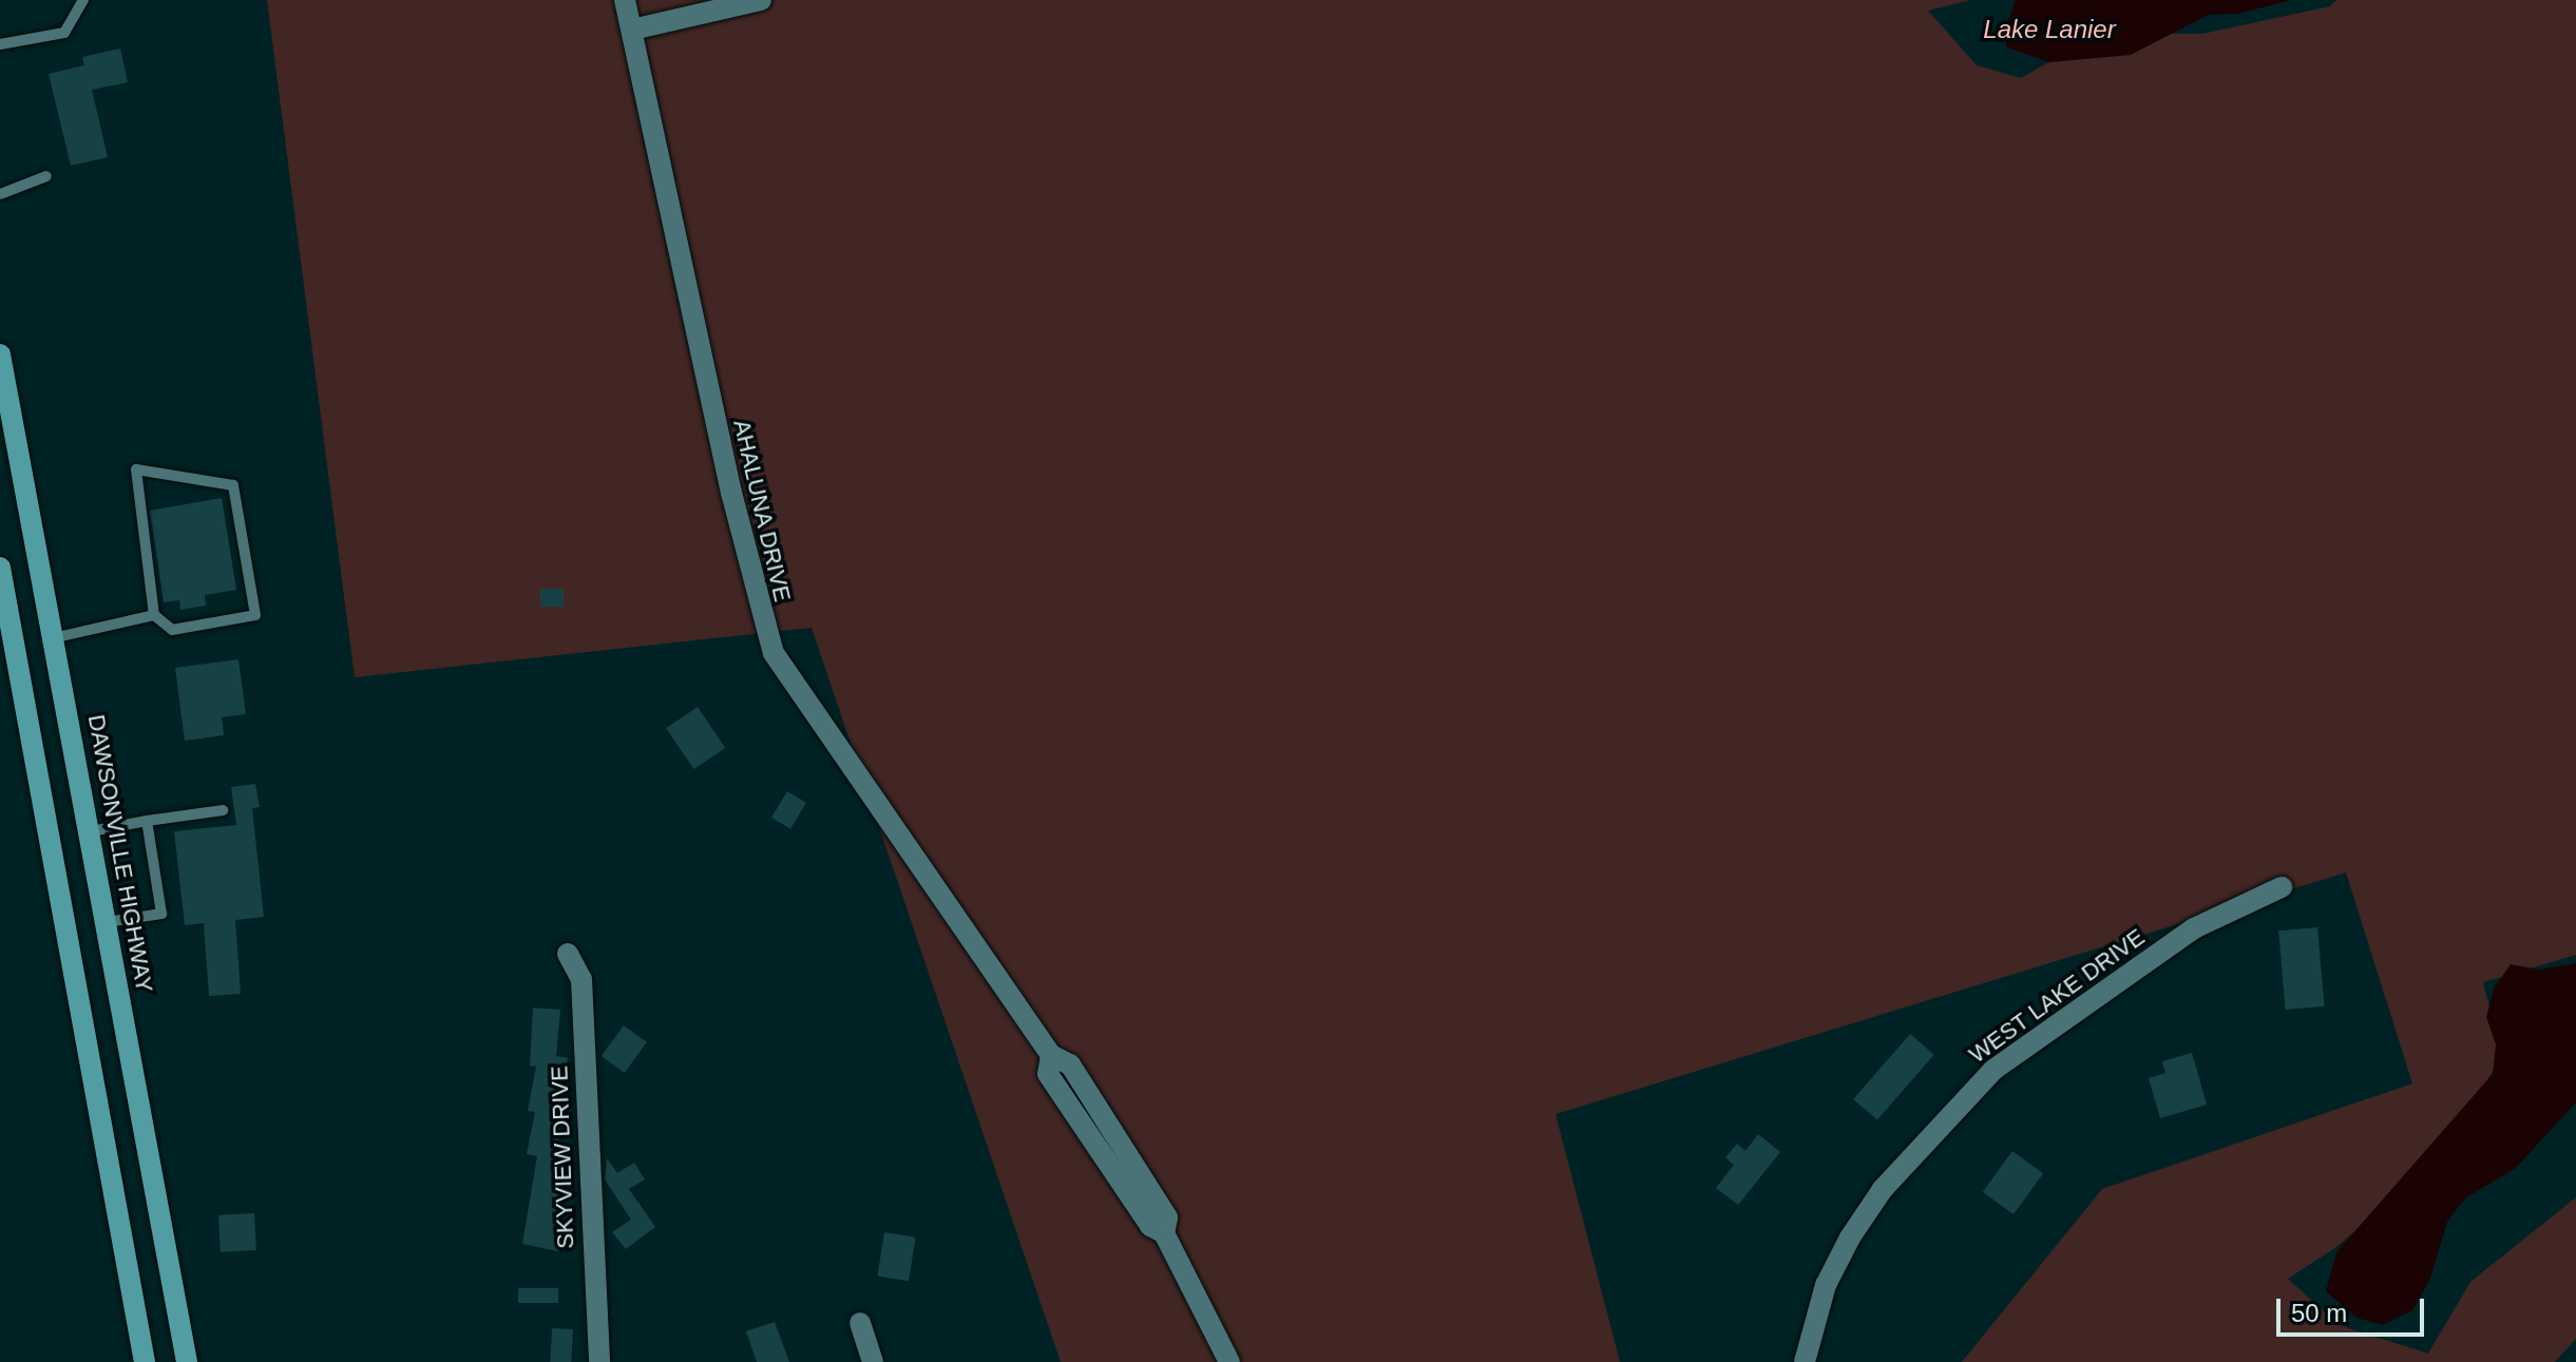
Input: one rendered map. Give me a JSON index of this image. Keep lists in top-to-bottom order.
{
  "streets": {
    "main road": ["DAWSONVILLE HIGHWAY"],
    "street": ["AHALUNA DRIVE", "WEST LAKE DRIVE", "SKYVIEW DRIVE"]
  },
  "water": ["Lake Lanier"],
  "scale_bar": "50 m"
}
